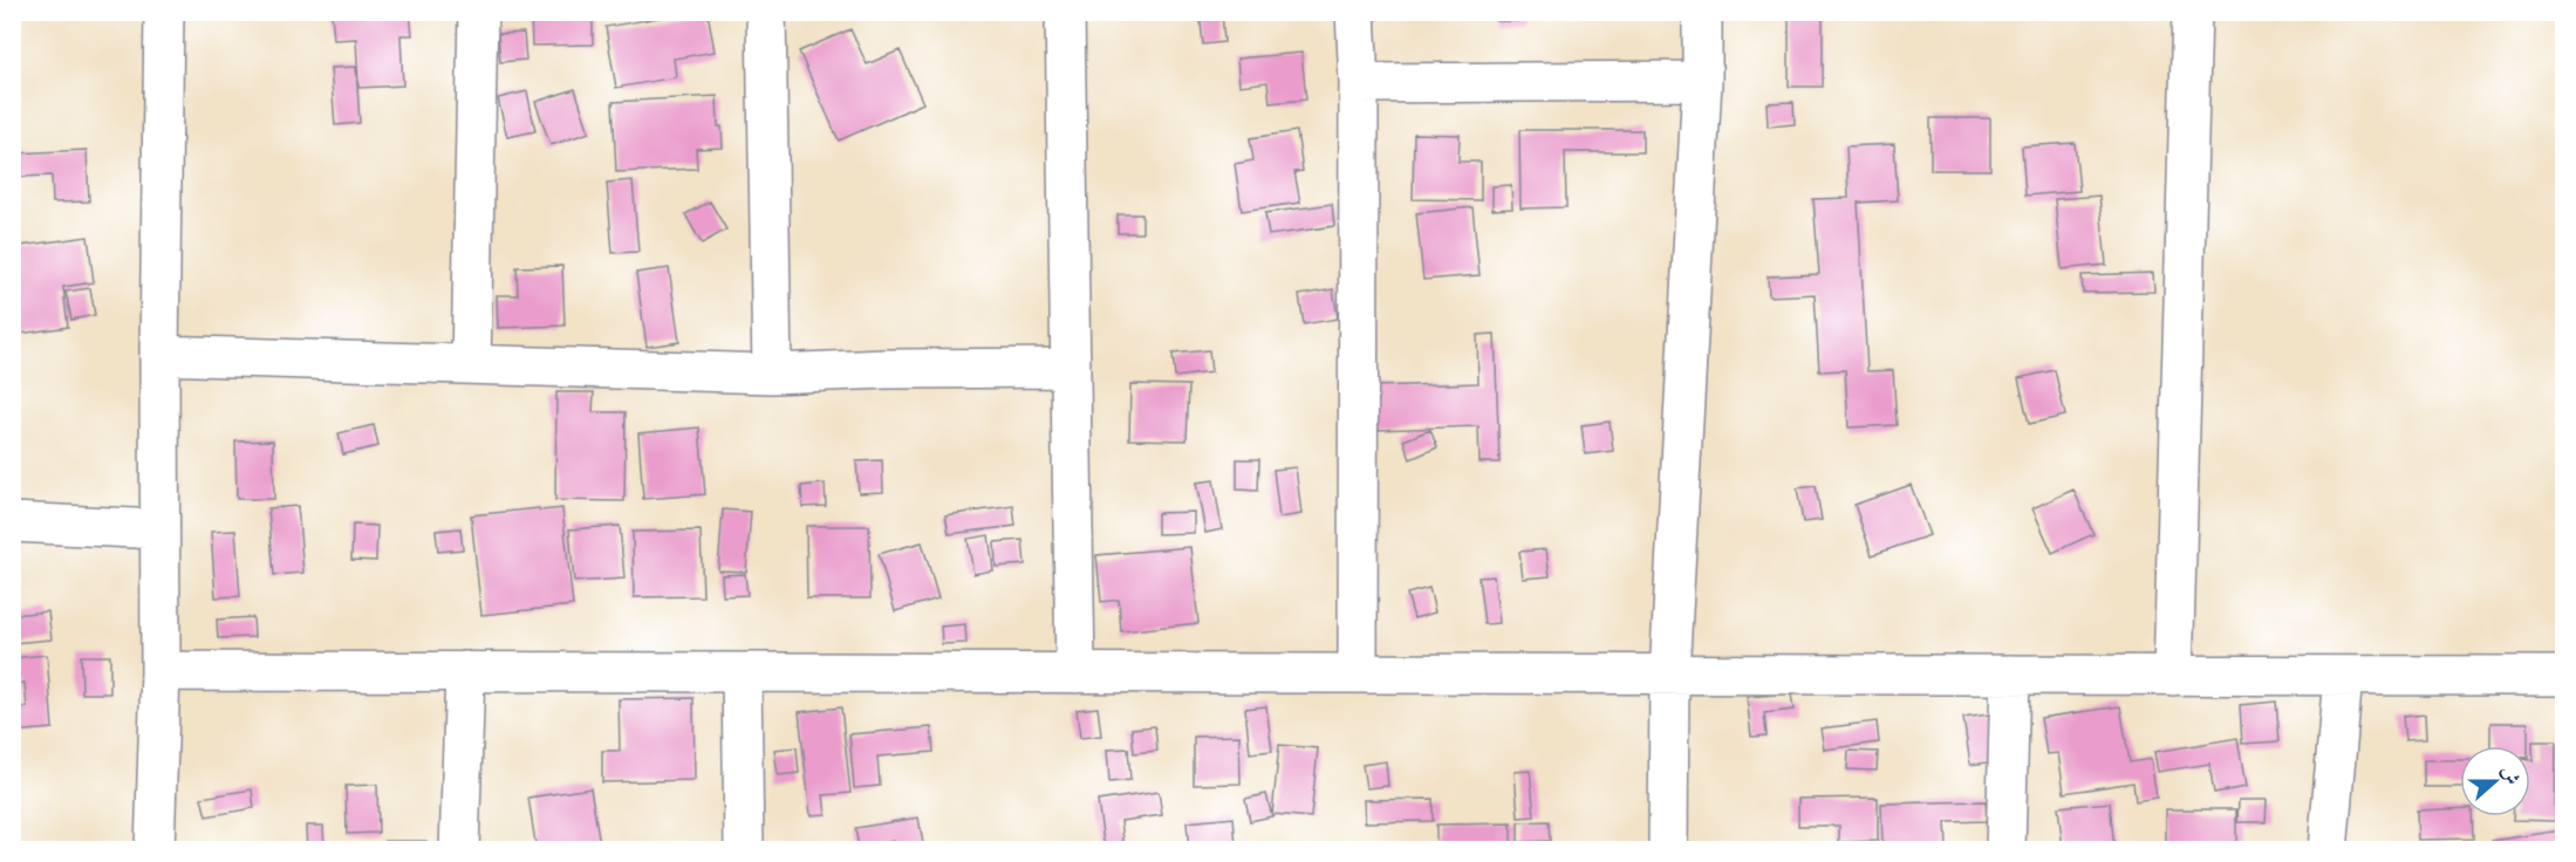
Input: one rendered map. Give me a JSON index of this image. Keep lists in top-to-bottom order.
{
  "north": "right"
}
